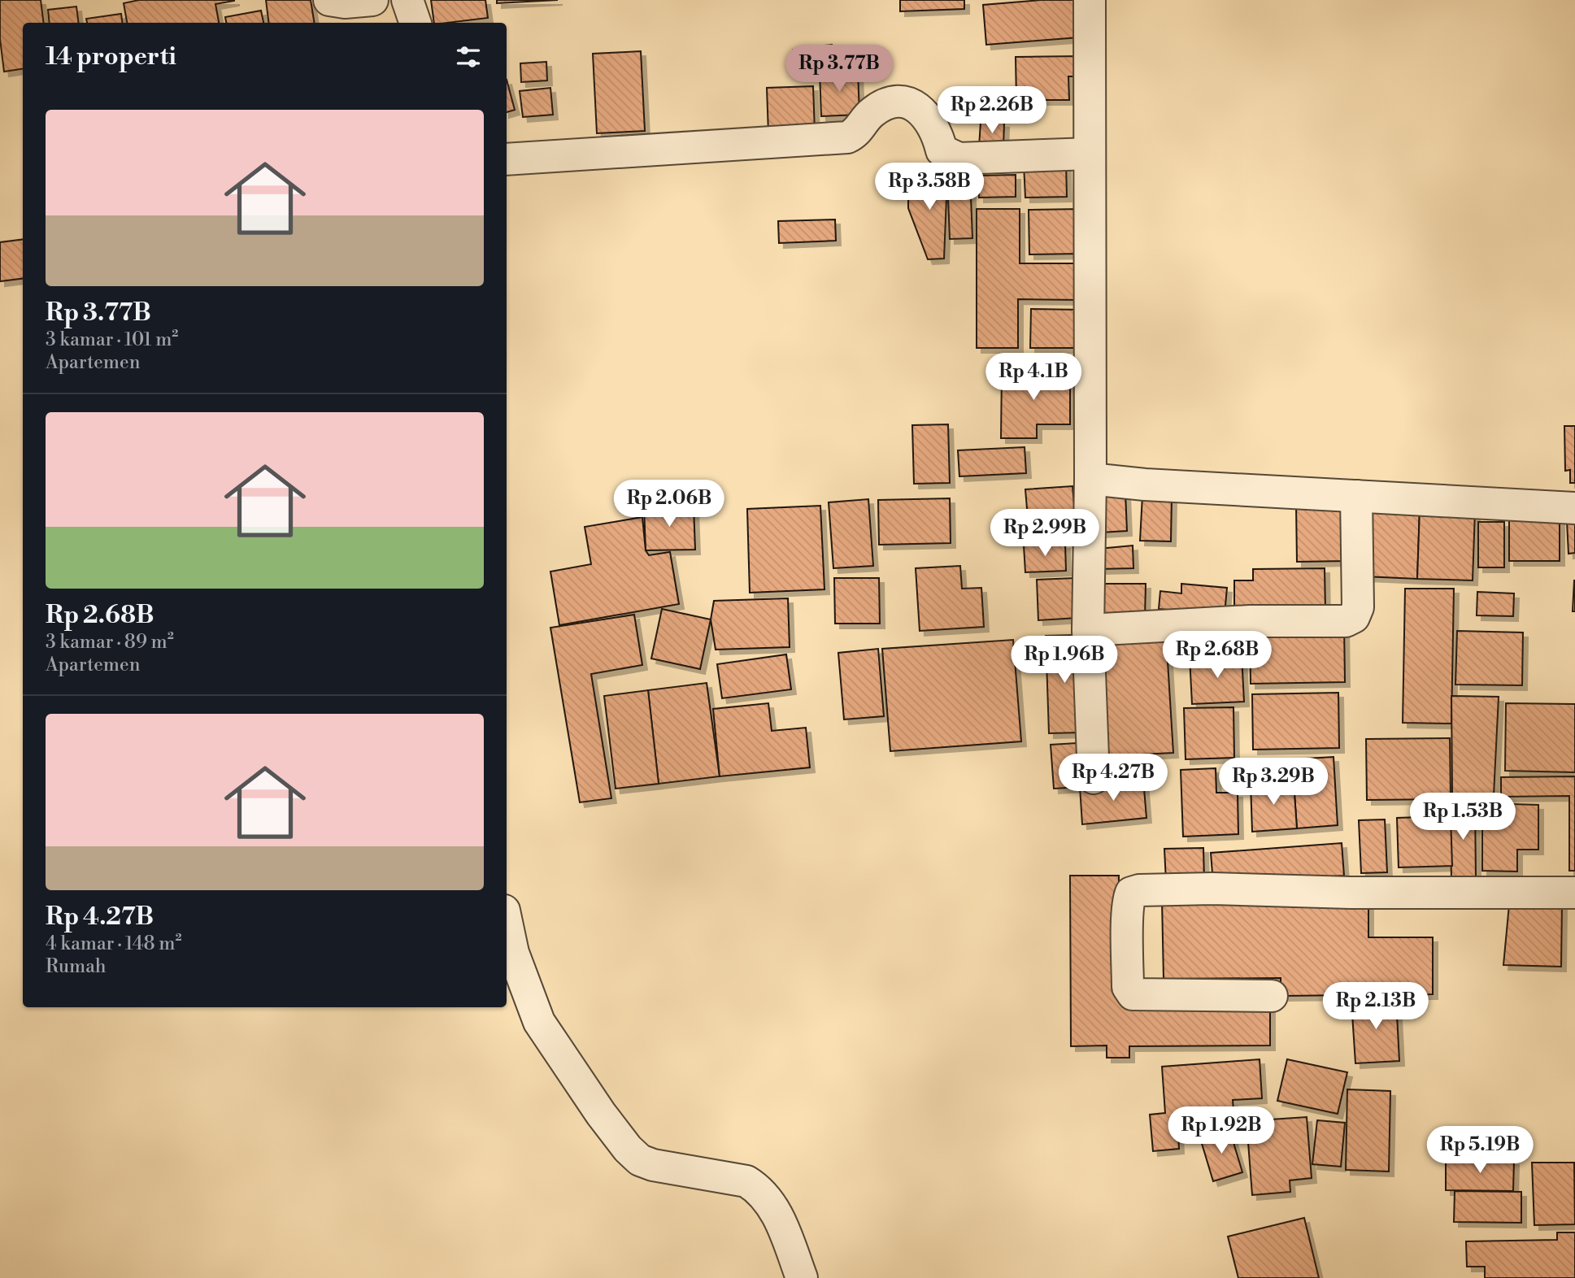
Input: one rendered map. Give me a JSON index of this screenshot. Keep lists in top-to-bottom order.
{
  "page": {
    "heading": "14 properti",
    "price": [
      "Rp 3.77B",
      "Rp 2.26B",
      "Rp 3.58B",
      "Rp 4.1B",
      "Rp 2.06B",
      "Rp 2.99B",
      "Rp 2.68B",
      "Rp 1.96B",
      "Rp 4.27B",
      "Rp 3.29B",
      "Rp 1.53B",
      "Rp 2.13B",
      "Rp 1.92B",
      "Rp 5.19B"
    ],
    "list": [
      {
        "name": "Rp 3.77B",
        "note": "3 kamar · 101 m² · Apartemen"
      },
      {
        "name": "Rp 2.68B",
        "note": "3 kamar · 89 m² · Apartemen"
      },
      {
        "name": "Rp 4.27B",
        "note": "4 kamar · 148 m² · Rumah"
      }
    ]
  }
}
